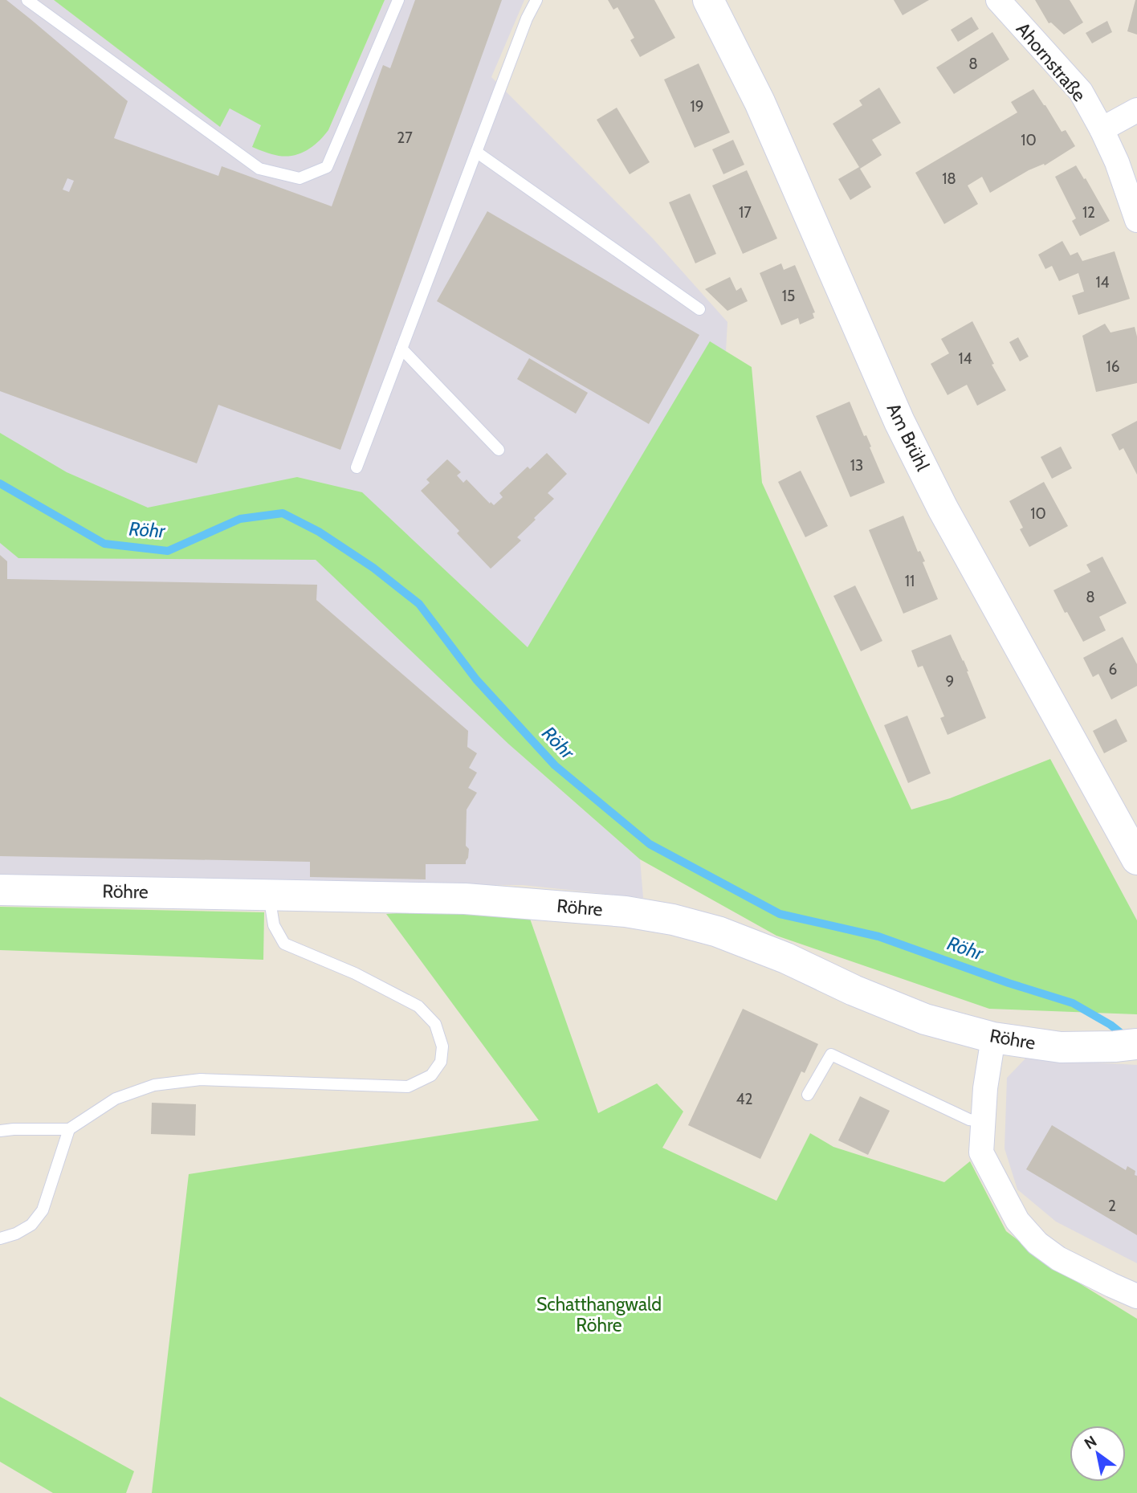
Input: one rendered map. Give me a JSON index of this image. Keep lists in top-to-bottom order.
{
  "streets": {
    "main road": ["Am Brühl", "Röhre"],
    "street": ["Ahornstraße"]
  },
  "water": ["Röhr"],
  "parks": ["Schatthangwald Röhre"],
  "house_numbers": [
    "8",
    "19",
    "27",
    "10",
    "18",
    "17",
    "12",
    "14",
    "15",
    "14",
    "16",
    "13",
    "10",
    "11",
    "8",
    "6",
    "9",
    "42",
    "2"
  ],
  "north": "top left"
}
